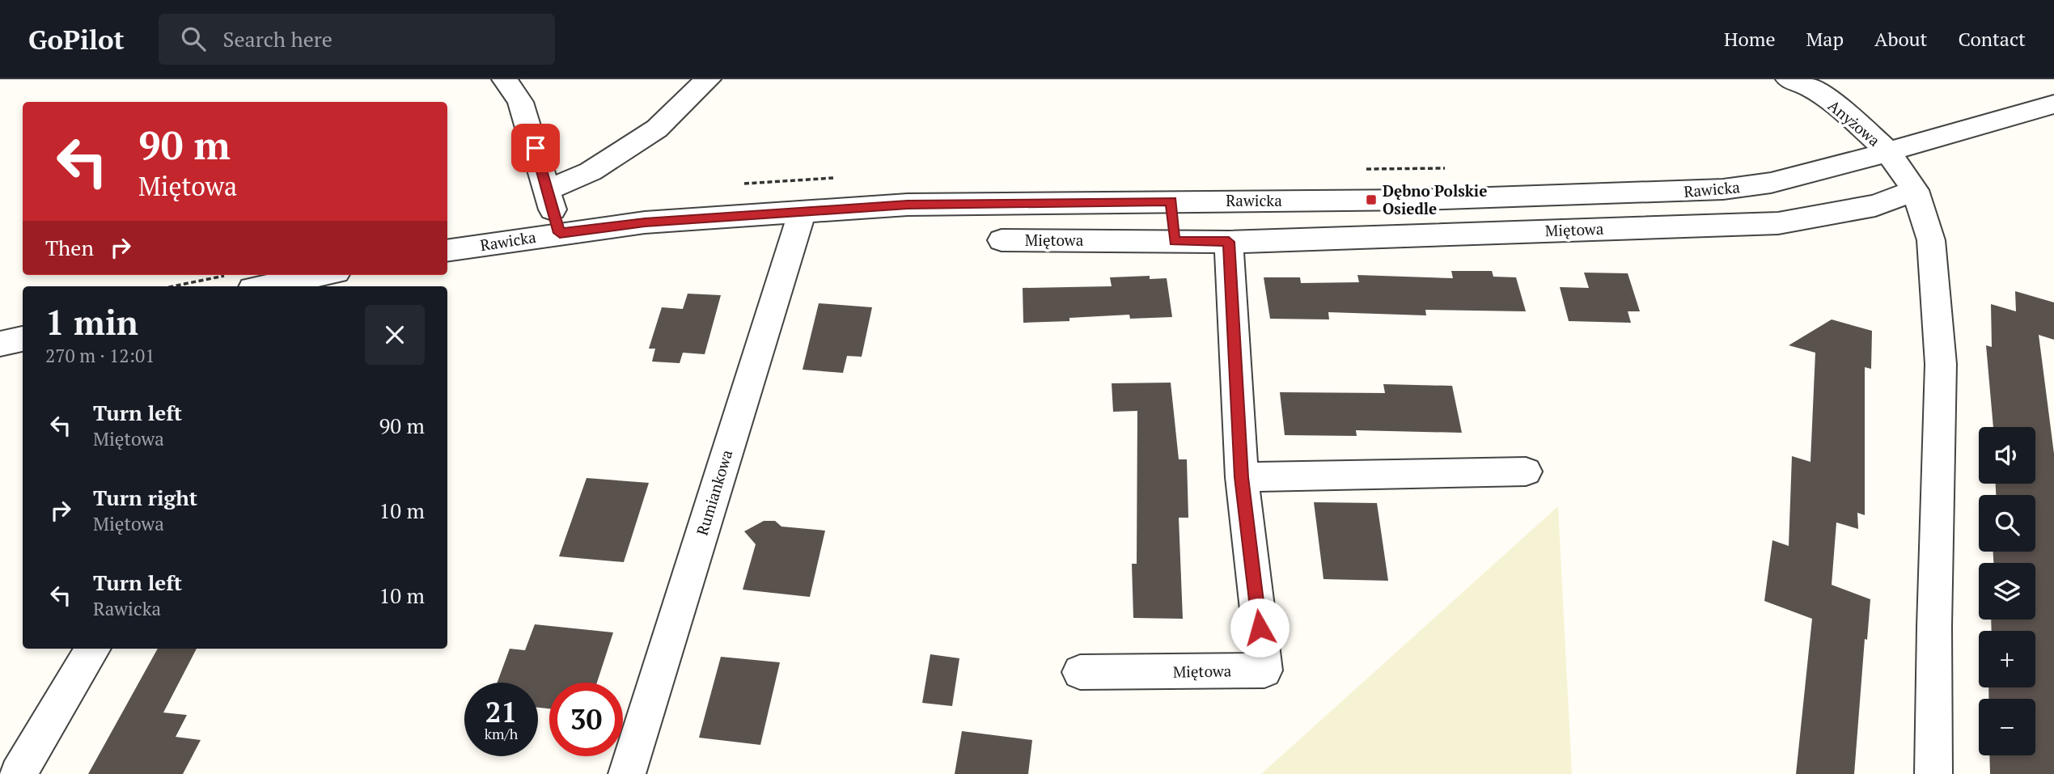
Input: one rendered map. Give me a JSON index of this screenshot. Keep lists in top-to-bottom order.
{
  "streets": {
    "street": [
      "Anyżowa",
      "Rawicka",
      "Miętowa",
      "Rumiankowa"
    ]
  },
  "crossings": [
    ["Anyżowa", "Rawicka"],
    ["Anyżowa", "Miętowa"],
    ["Rawicka", "Rumiankowa"]
  ],
  "places": {
    "transit": ["Dębno Polskie Osiedle"]
  },
  "page": {
    "header": "GoPilot",
    "search": "Search here",
    "nav": [
      "Home",
      "Map",
      "About",
      "Contact"
    ],
    "turn": ["90 m", "Miętowa"],
    "then": "Then",
    "heading": ["1 min", "270 m · 12:01"],
    "list": [
      {
        "name": "Turn left",
        "note": "Miętowa",
        "value": "90 m"
      },
      {
        "name": "Turn right",
        "note": "Miętowa",
        "value": "10 m"
      },
      {
        "name": "Turn left",
        "note": "Rawicka",
        "value": "10 m"
      }
    ],
    "map_buttons": ["+", "−"],
    "speed": "21 km/h",
    "limit": "30"
  }
}
